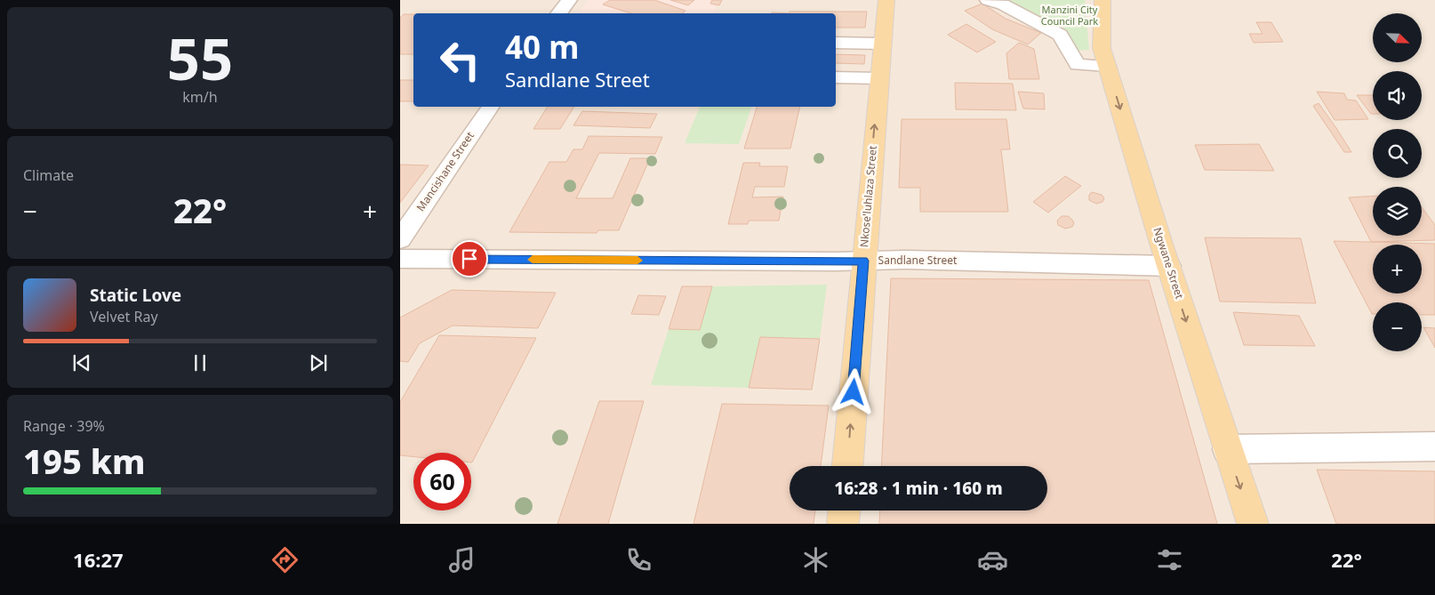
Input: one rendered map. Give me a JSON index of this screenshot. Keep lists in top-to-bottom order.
{
  "streets": {
    "main road": ["Nkose'luhlaza Street", "Ngwane Street"],
    "street": ["Mancishane Street", "Sandlane Street"]
  },
  "crossings": [
    ["Nkose'luhlaza Street", "Sandlane Street"],
    ["Sandlane Street", "Ngwane Street"]
  ],
  "one_way": ["Nkose'luhlaza Street", "Ngwane Street"],
  "parks": ["Manzini City Council Park"],
  "north": "bottom right",
  "page": {
    "tile": [
      ["55", "km/h"],
      "Climate",
      ["Range · 39%", "195 km"]
    ],
    "map_buttons": ["+", "−"],
    "turn": ["40 m", "Sandlane Street"],
    "heat": ["−", "22°", "+"],
    "song": ["Static Love", "Velvet Ray"],
    "limit": "60",
    "trip": "16:28 · 1 min · 160 m",
    "tabs": ["16:27", "22°"]
  }
}
